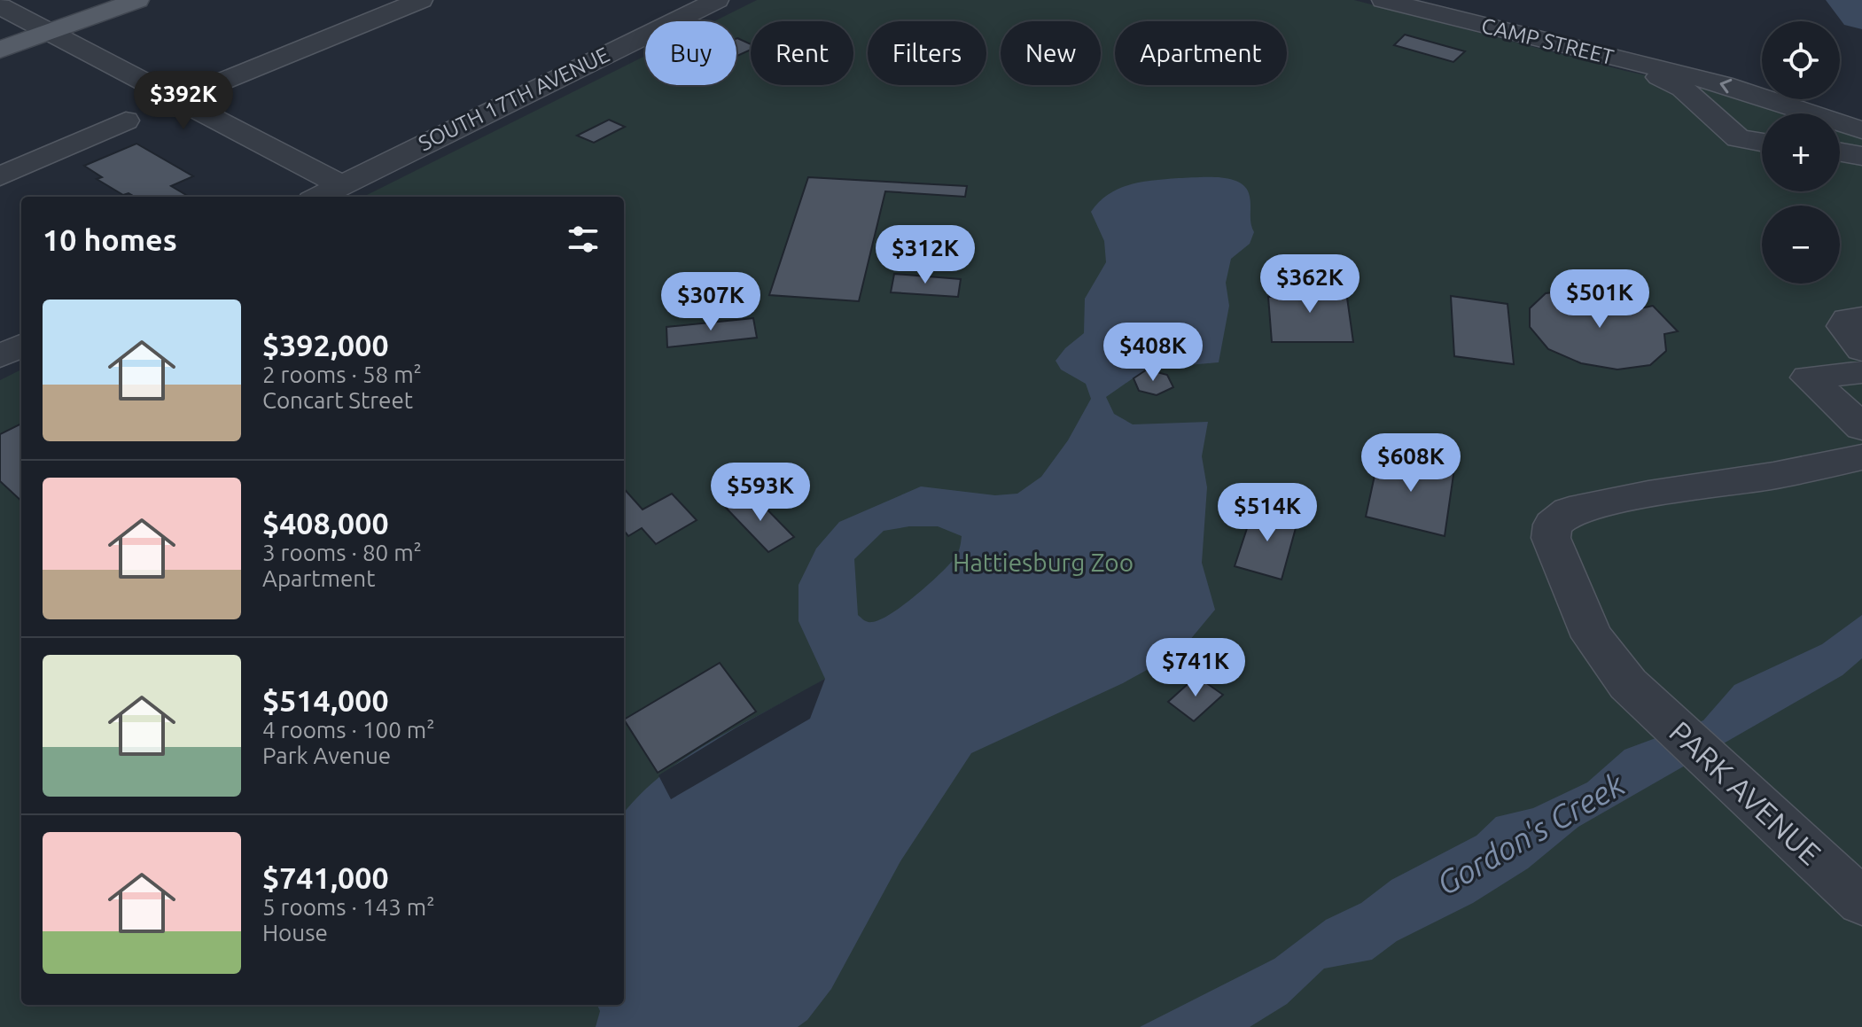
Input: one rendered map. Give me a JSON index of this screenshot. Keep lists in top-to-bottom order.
{
  "streets": {
    "street": ["CAMP STREET", "SOUTH 17TH AVENUE", "PARK AVENUE"]
  },
  "water": ["Gordon's Creek"],
  "parks": ["Hattiesburg Zoo"],
  "page": {
    "map_buttons": ["+", "−"],
    "chip": [
      "Buy",
      "Rent",
      "Filters",
      "New",
      "Apartment"
    ],
    "price": [
      "$392K",
      "$312K",
      "$362K",
      "$501K",
      "$307K",
      "$408K",
      "$608K",
      "$593K",
      "$514K",
      "$741K"
    ],
    "heading": "10 homes",
    "list": [
      {
        "name": "$392,000",
        "note": "2 rooms · 58 m² · Concart Street"
      },
      {
        "name": "$408,000",
        "note": "3 rooms · 80 m² · Apartment"
      },
      {
        "name": "$514,000",
        "note": "4 rooms · 100 m² · Park Avenue"
      },
      {
        "name": "$741,000",
        "note": "5 rooms · 143 m² · House"
      }
    ]
  }
}
